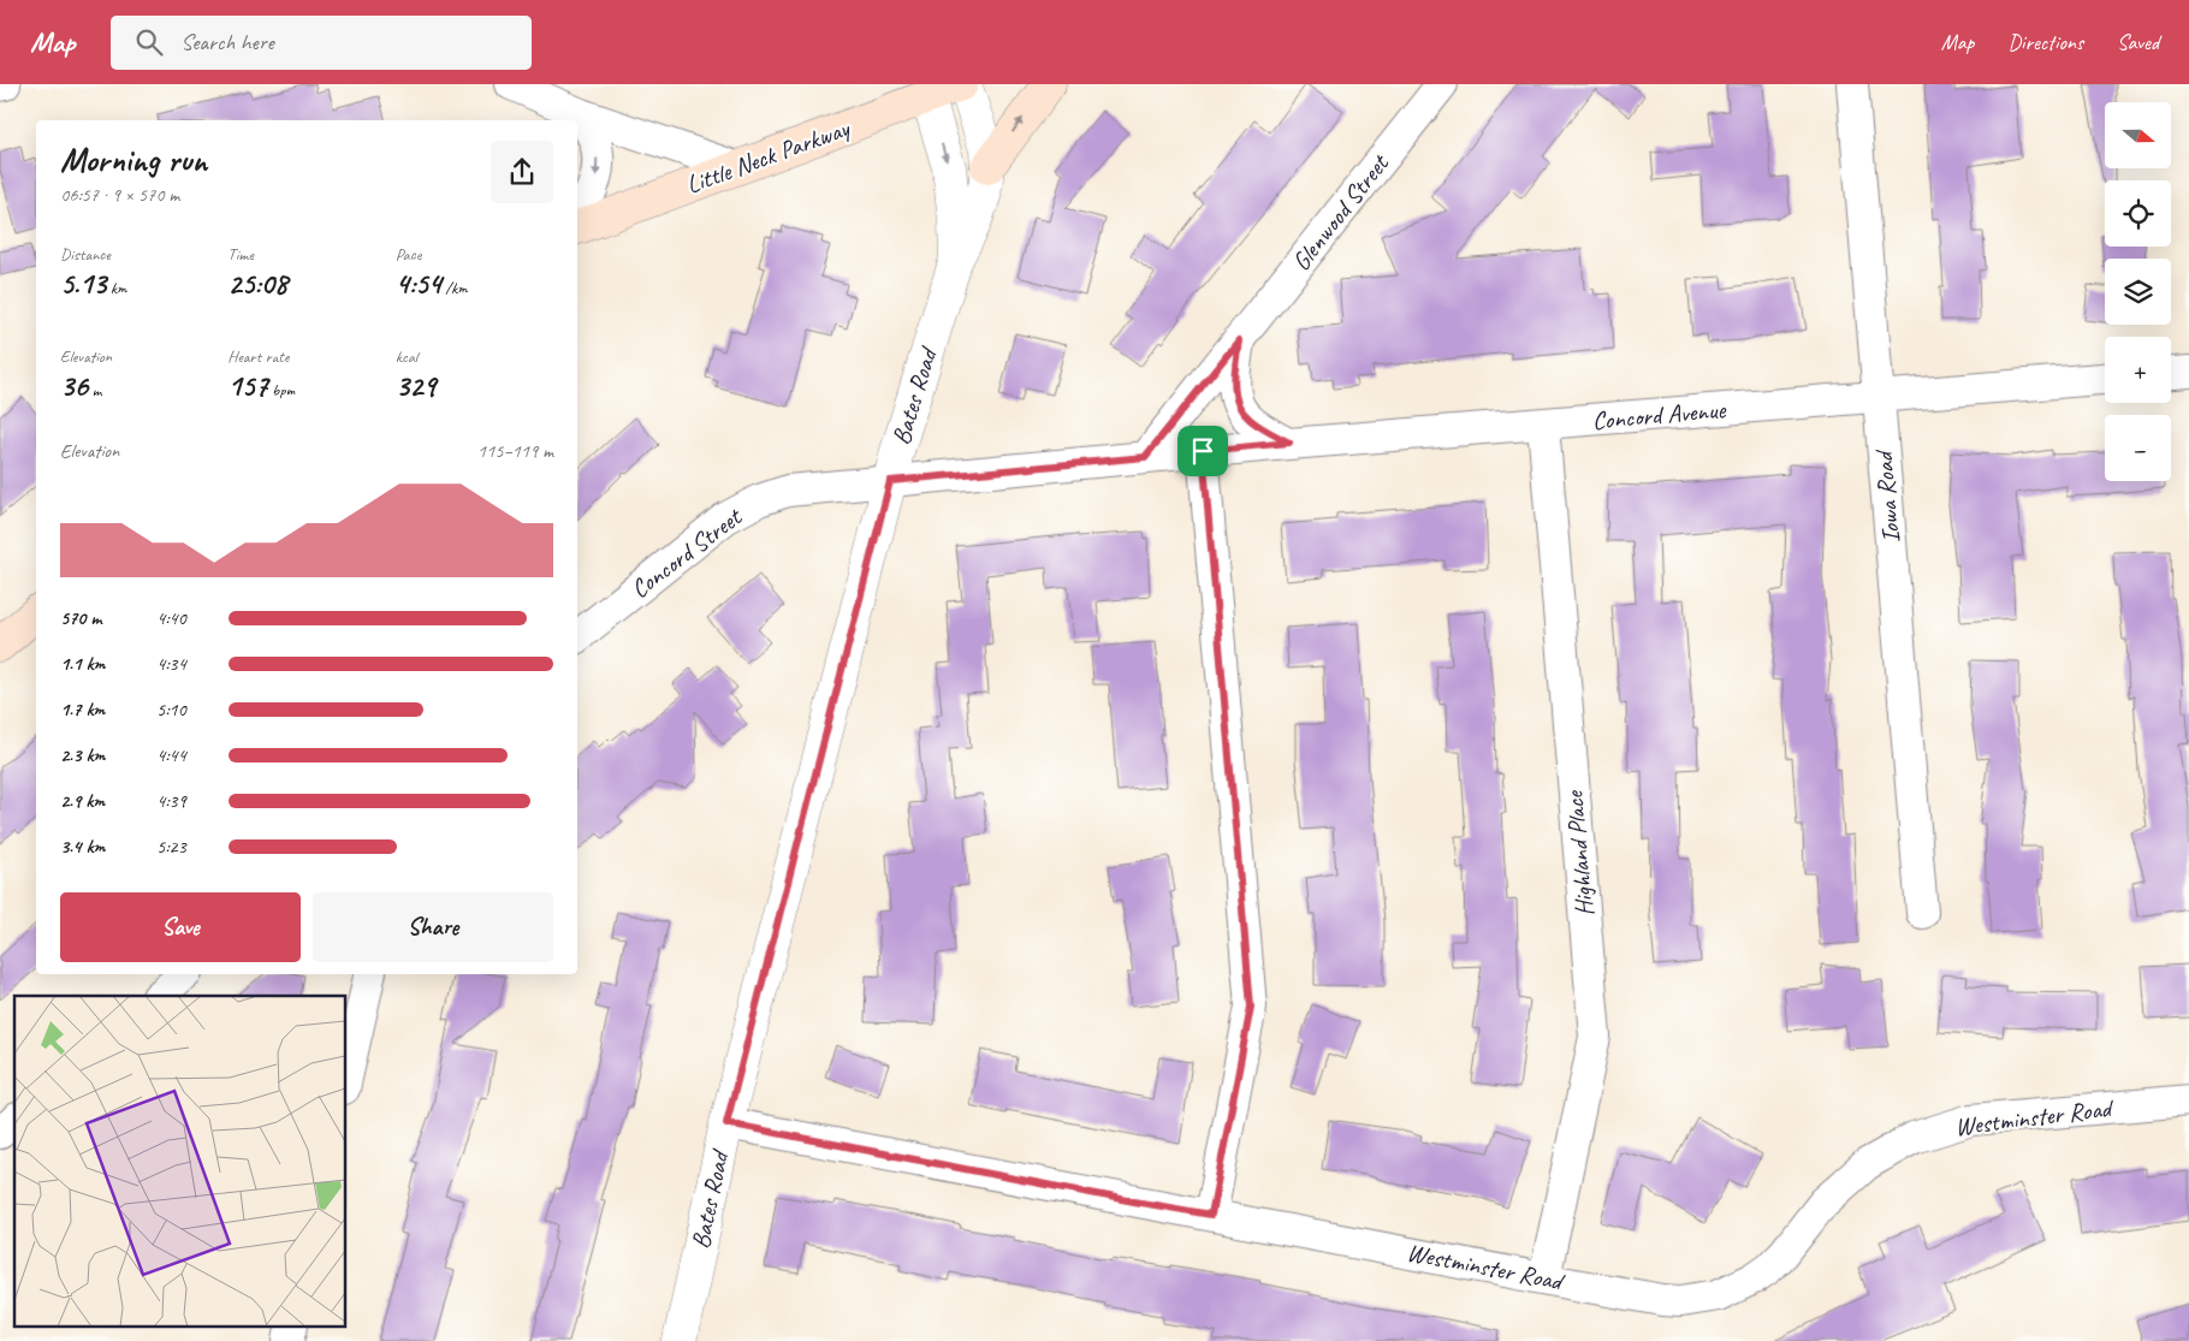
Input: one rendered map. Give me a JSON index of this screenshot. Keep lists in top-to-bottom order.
{
  "streets": {
    "main road": ["Little Neck Parkway"],
    "street": [
      "Glenwood Street",
      "Bates Road",
      "Concord Avenue",
      "Iowa Road",
      "Concord Street",
      "Highland Place",
      "Westminster Road"
    ]
  },
  "crossings": [
    ["Little Neck Parkway", "Bates Road"],
    ["Glenwood Street", "Concord Street"],
    ["Bates Road", "Concord Street"],
    ["Bates Road", "Westminster Road"],
    ["Concord Avenue", "Iowa Road"],
    ["Concord Avenue", "Concord Street"],
    ["Concord Avenue", "Highland Place"],
    ["Highland Place", "Westminster Road"]
  ],
  "north": "right",
  "page": {
    "header": "Map",
    "search": "Search here",
    "nav": ["Map", "Directions", "Saved"],
    "map_buttons": ["+", "−"],
    "heading": ["Morning run", "06:57 · 9 × 570 m"],
    "stats": [
      ["Distance", "5.13 km"],
      ["Time", "25:08"],
      ["Pace", "4:54 /km"],
      ["Elevation", "36 m"],
      ["Heart rate", "157 bpm"],
      ["kcal", "329"]
    ],
    "chart": ["Elevation", "115–119 m"],
    "list": [
      {
        "name": "570 m",
        "note": "4:40"
      },
      {
        "name": "1.1 km",
        "note": "4:34"
      },
      {
        "name": "1.7 km",
        "note": "5:10"
      },
      {
        "name": "2.3 km",
        "note": "4:44"
      },
      {
        "name": "2.9 km",
        "note": "4:39"
      },
      {
        "name": "3.4 km",
        "note": "5:23"
      }
    ],
    "buttons": ["Save", "Share"]
  }
}
